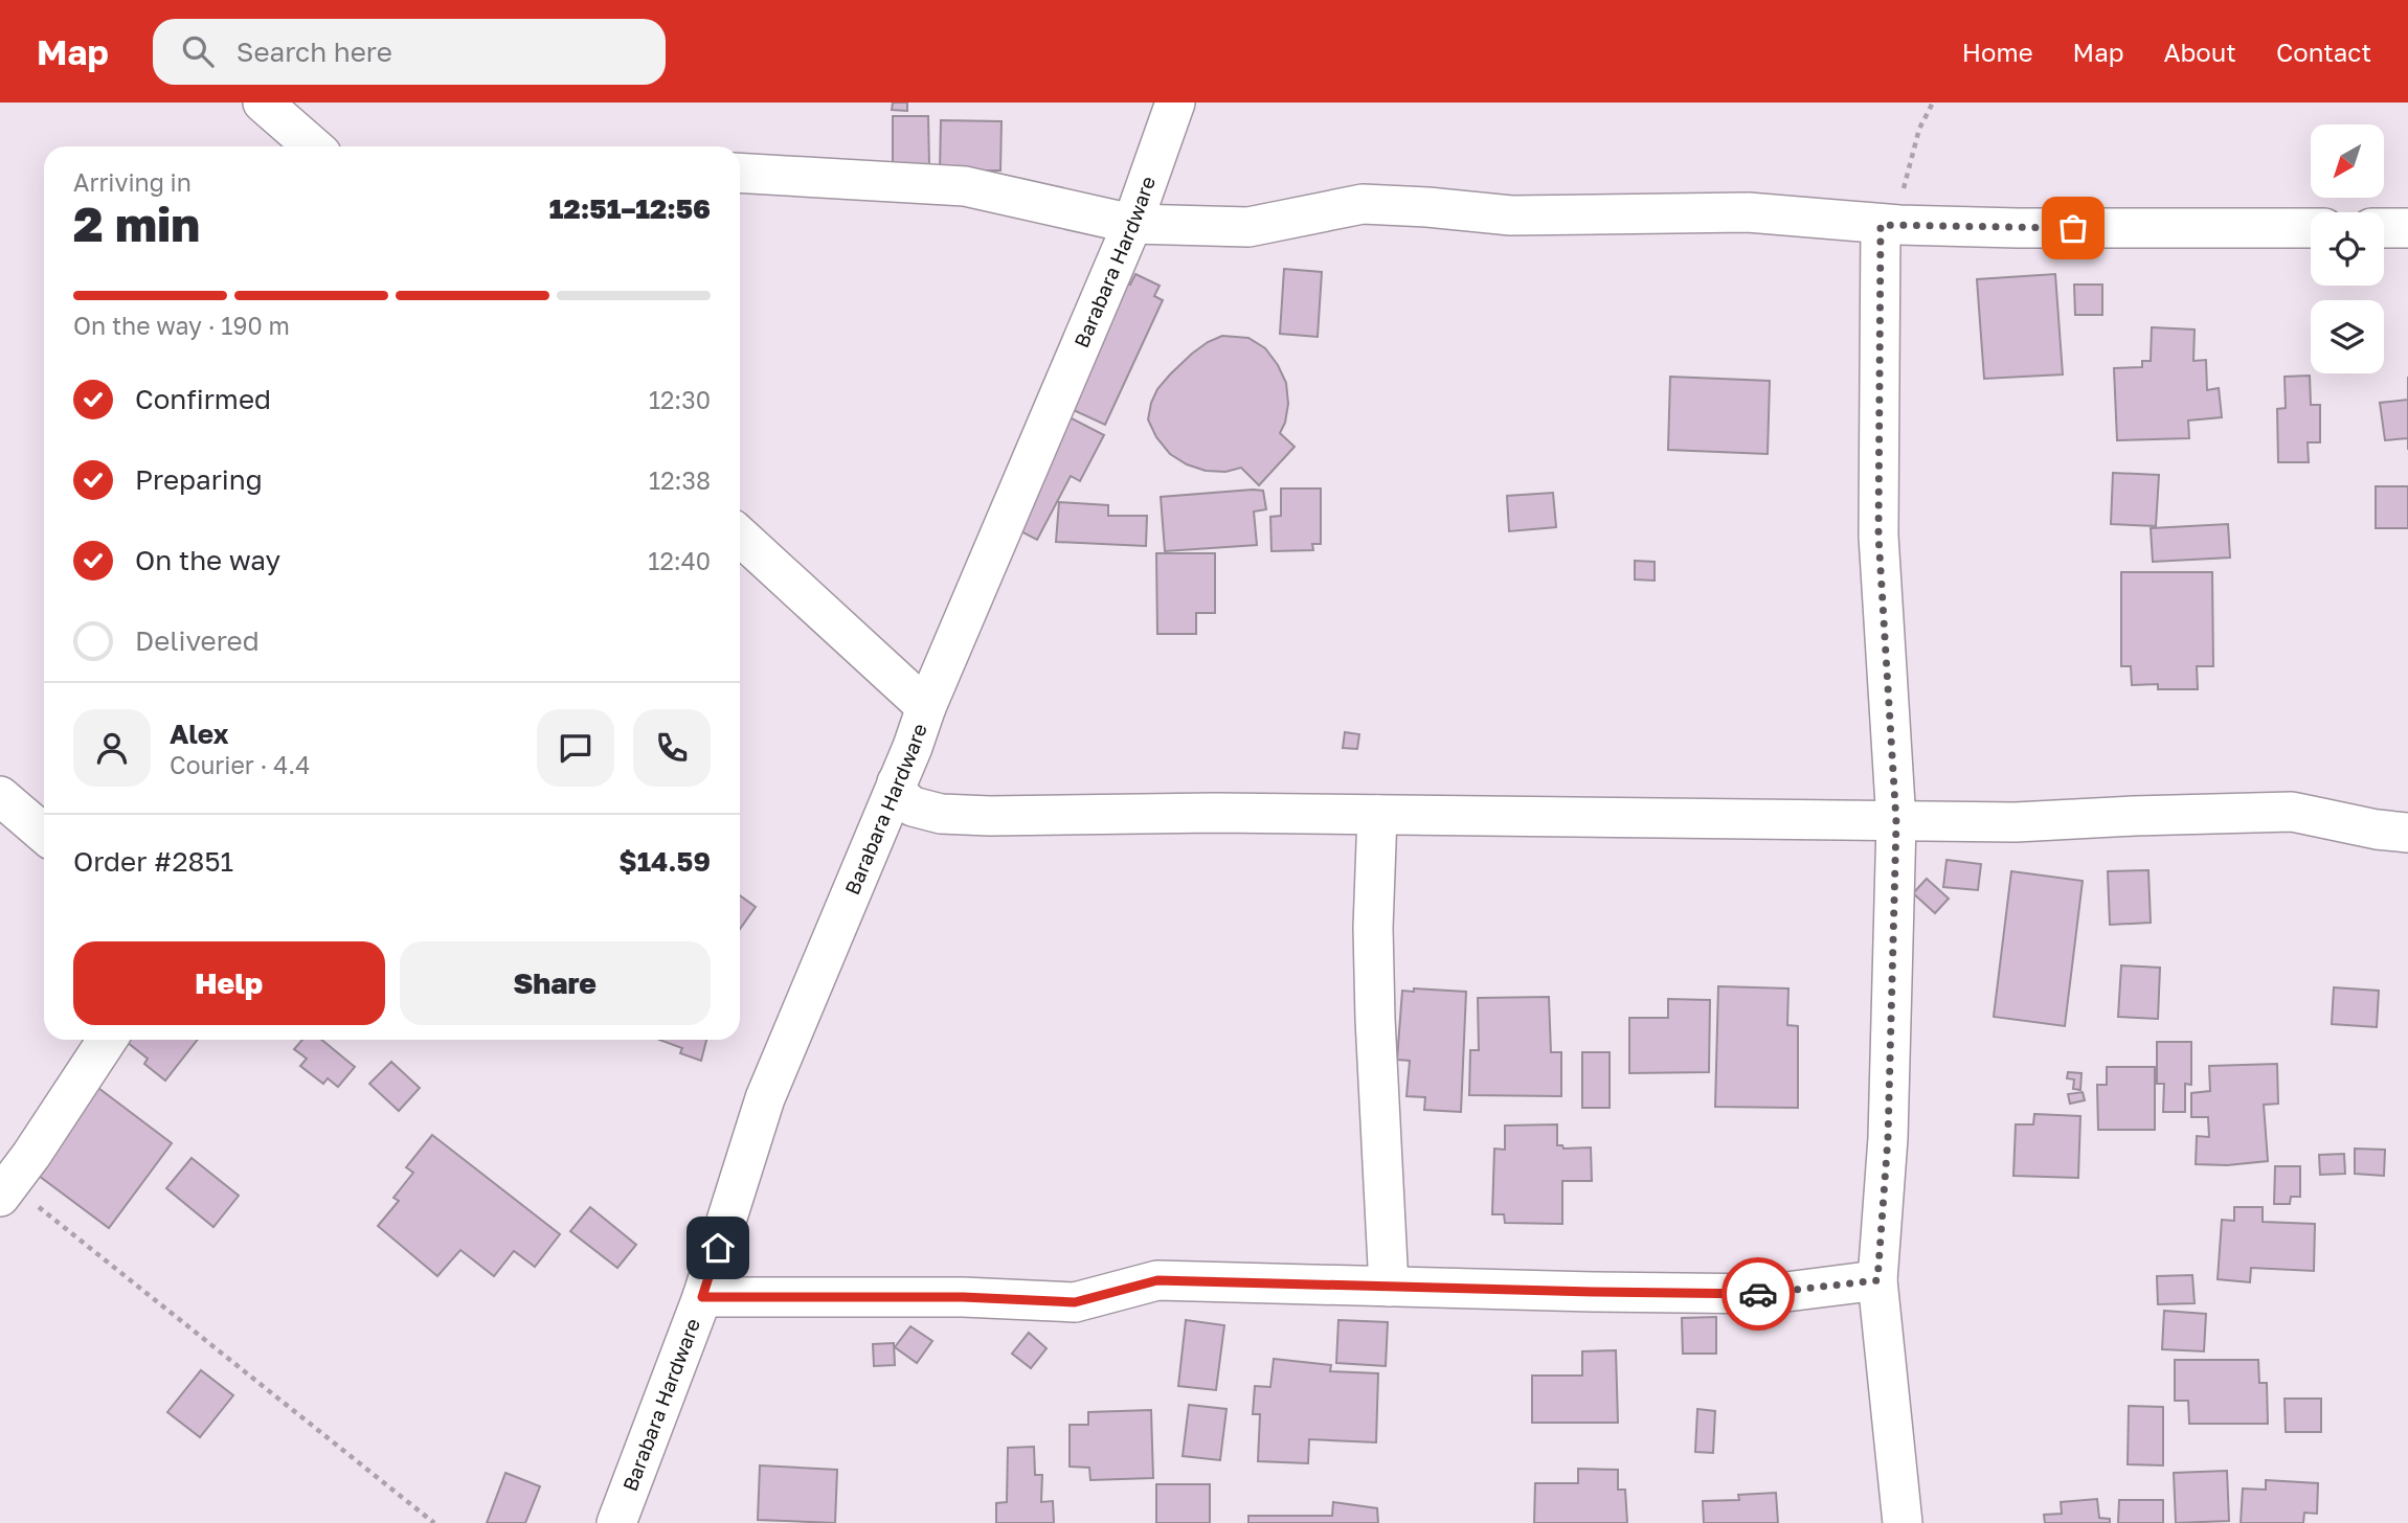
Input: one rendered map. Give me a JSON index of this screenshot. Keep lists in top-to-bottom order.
{
  "streets": {
    "street": ["Barabara Hardware"]
  },
  "north": "bottom left",
  "page": {
    "header": "Map",
    "search": "Search here",
    "nav": [
      "Home",
      "Map",
      "About",
      "Contact"
    ],
    "heading": ["2 min", "Arriving in", "12:51–12:56"],
    "panel": [
      "Alex",
      "Courier · 4.4",
      "Order #2851",
      "$14.59"
    ],
    "bar": "On the way · 190 m",
    "list": [
      ["Confirmed", "12:30"],
      ["Preparing", "12:38"],
      ["On the way", "12:40"],
      "Delivered"
    ],
    "buttons": ["Help", "Share"]
  }
}
